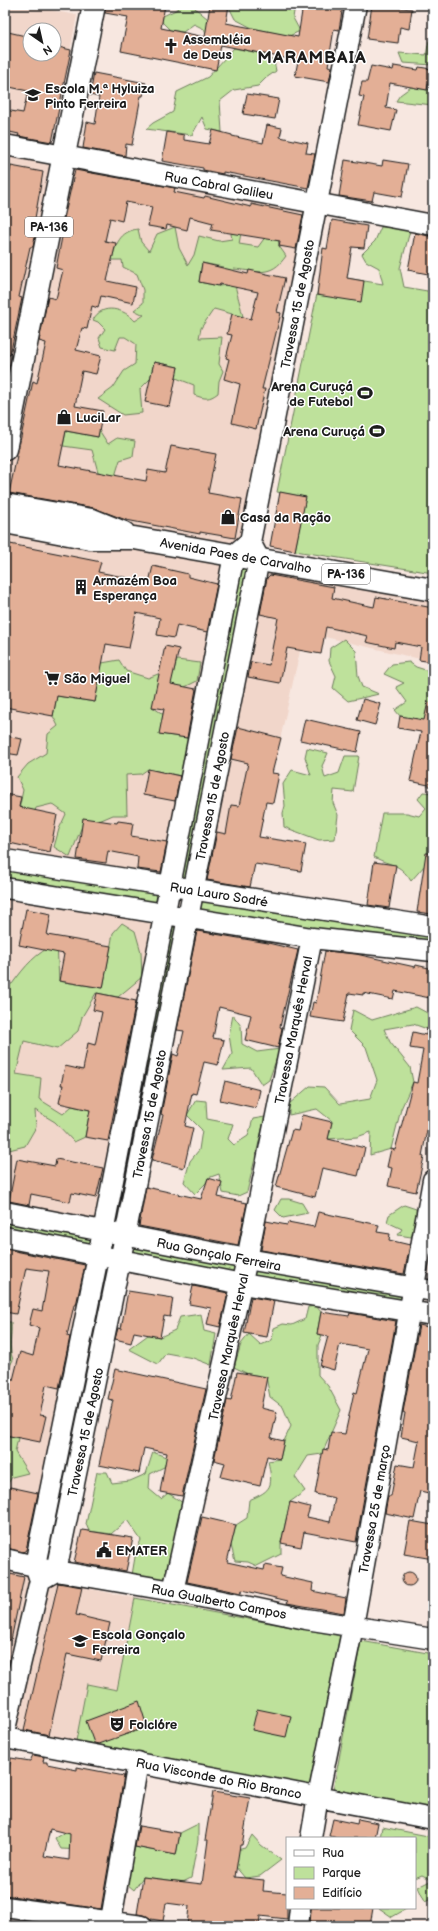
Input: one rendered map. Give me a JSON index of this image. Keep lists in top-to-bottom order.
{
  "streets": {
    "main road": ["PA-136", "Avenida Paes de Carvalho"],
    "street": [
      "Rua Cabral Galileu",
      "Travessa 15 de Agosto",
      "Rua Lauro Sodré",
      "Travessa Marquês Herval",
      "Rua Gonçalo Ferreira",
      "Travessa 25 de março",
      "Rua Gualberto Campos",
      "Rua Visconde do Rio Branco"
    ]
  },
  "crossings": [
    ["Rua Cabral Galileu", "PA-136"],
    ["Rua Cabral Galileu", "Travessa 15 de Agosto"],
    ["Travessa 15 de Agosto", "Avenida Paes de Carvalho"],
    ["Travessa 15 de Agosto", "Rua Lauro Sodré"],
    ["Travessa 15 de Agosto", "Rua Gonçalo Ferreira"],
    ["Travessa 15 de Agosto", "Rua Gualberto Campos"],
    ["Rua Lauro Sodré", "Travessa Marquês Herval"],
    ["Travessa Marquês Herval", "Rua Gonçalo Ferreira"],
    ["Travessa Marquês Herval", "Rua Gualberto Campos"],
    ["Rua Gonçalo Ferreira", "Travessa 25 de março"],
    ["Travessa 25 de março", "Rua Gualberto Campos"],
    ["Travessa 25 de março", "Rua Visconde do Rio Branco"]
  ],
  "districts": ["MARAMBAIA"],
  "places": {
    "church": ["Assembléia de Deus"],
    "school or university": ["Escola M.ª Hyluiza Pinto Ferreira", "Escola Gonçalo Ferreira"],
    "sports": ["Arena Curuçá de Futebol", "Arena Curuçá"],
    "shop": ["LuciLar", "Casa da Ração"],
    "building": ["Armazém Boa Esperança"],
    "supermarket": ["São Miguel"],
    "public building": ["EMATER"],
    "theatre": ["Folclóre"]
  },
  "legend": ["Rua", "Parque", "Edifício"],
  "north": "bottom right"
}
